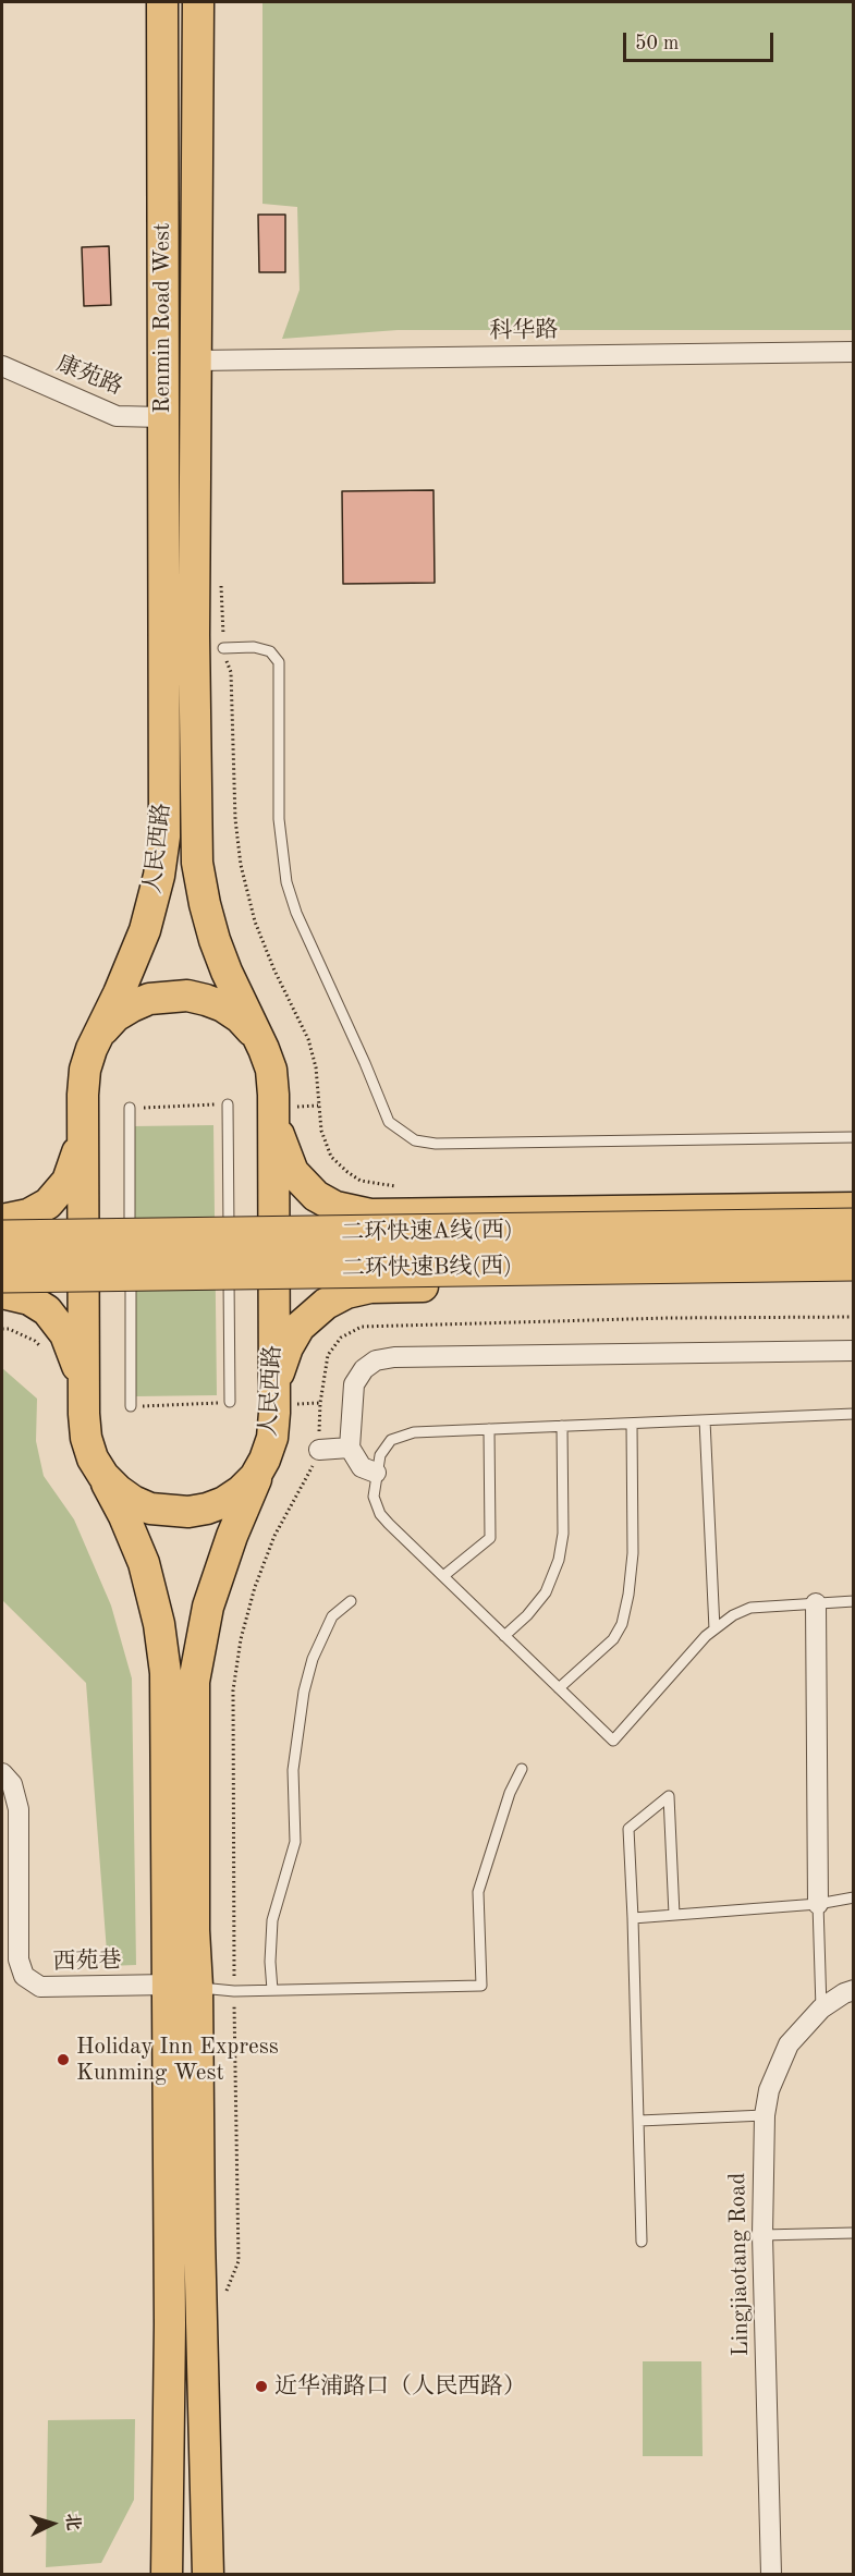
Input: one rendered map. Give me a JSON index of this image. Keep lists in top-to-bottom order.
{
  "streets": {
    "highway": ["二环快速A线(西)", "二环快速B线(西)"],
    "main road": ["Renmin Road West", "人民西路"],
    "street": [
      "科华路",
      "康苑路",
      "西苑巷",
      "Lingjiaotang Road"
    ]
  },
  "crossings": [
    ["Renmin Road West", "科华路"],
    ["Renmin Road West", "康苑路"],
    ["Renmin Road West", "人民西路"],
    ["科华路", "人民西路"],
    ["康苑路", "人民西路"]
  ],
  "places": ["Holiday Inn Express Kunming West", "近华浦路口（人民西路）"],
  "scale_bar": "50 m",
  "north": "right"
}
